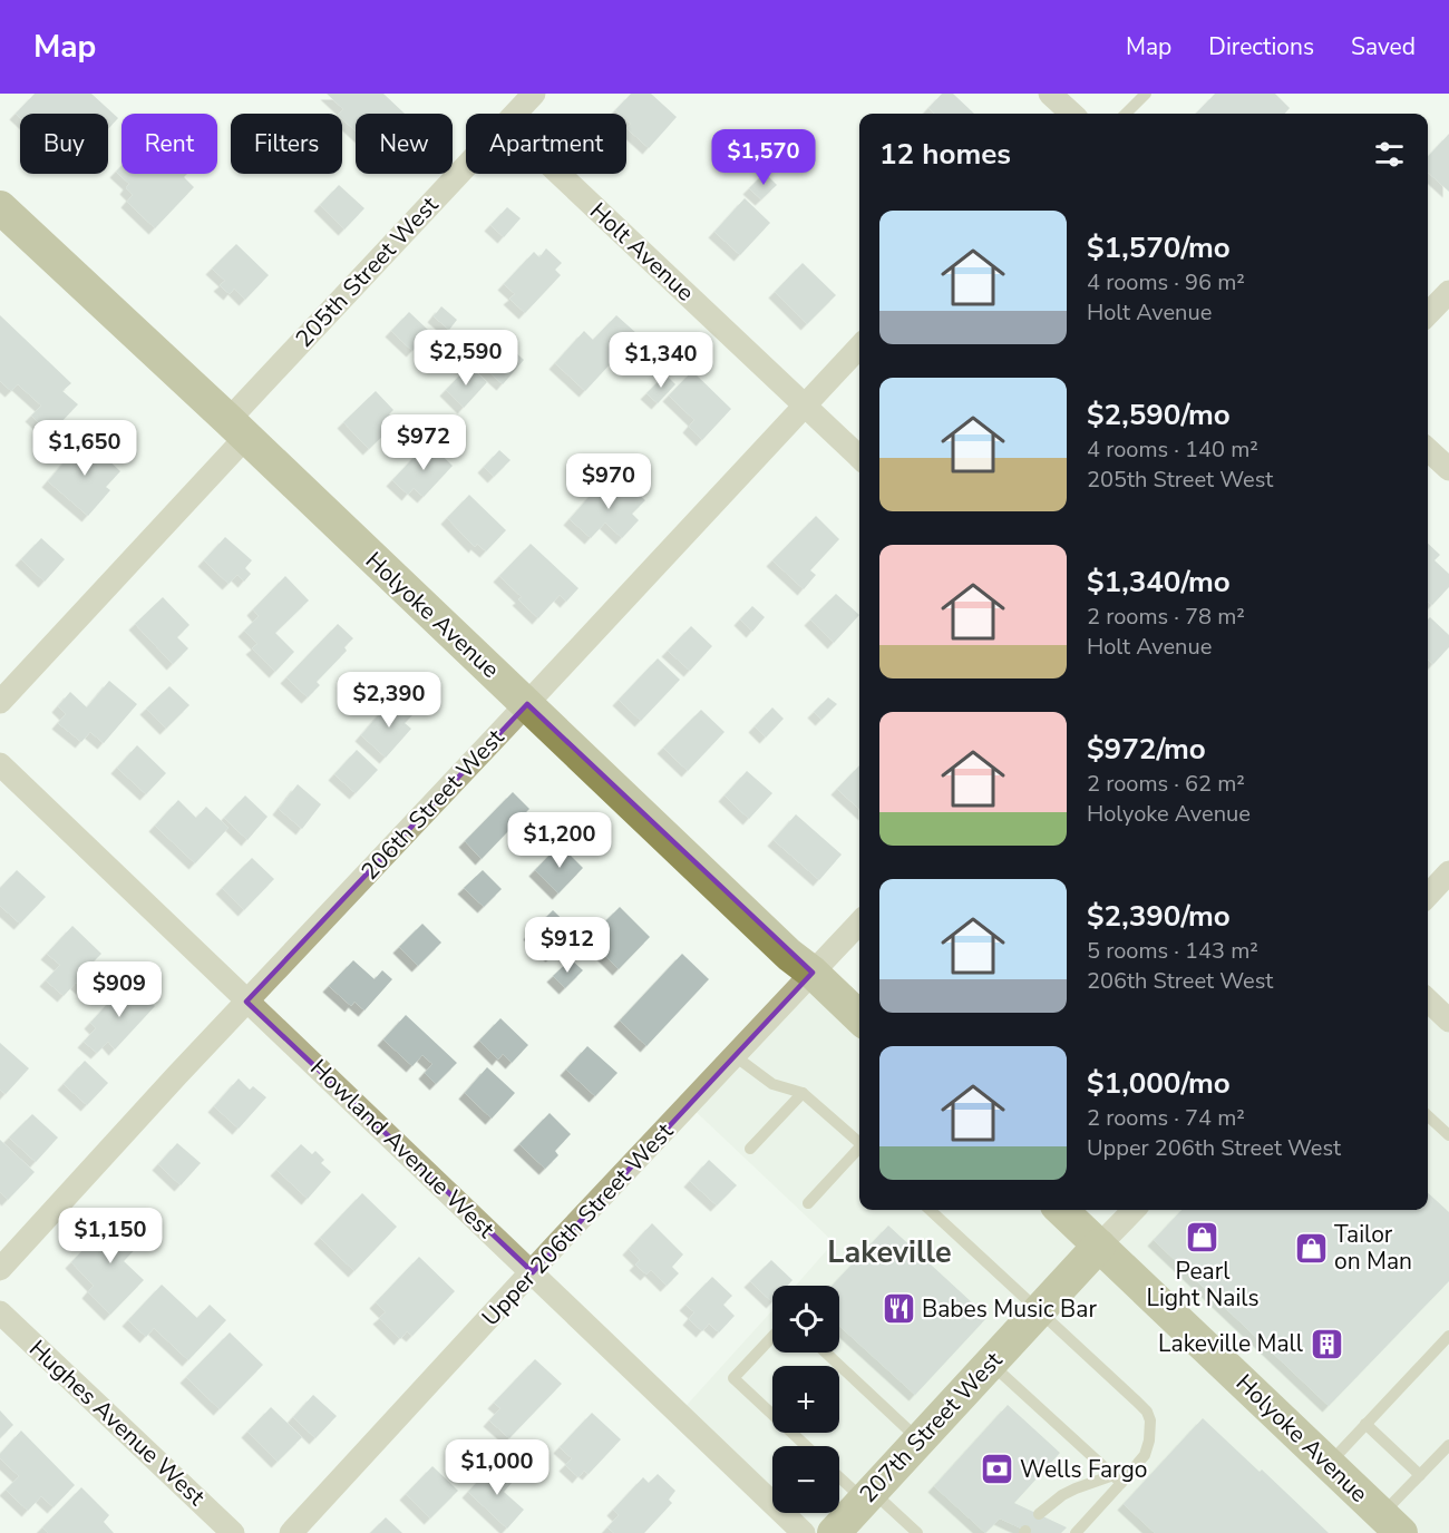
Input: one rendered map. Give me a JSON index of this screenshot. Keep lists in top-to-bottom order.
{
  "streets": {
    "street": [
      "Holt Avenue",
      "205th Street West",
      "Holyoke Avenue",
      "206th Street West",
      "Howland Avenue West",
      "Upper 206th Street West",
      "Hughes Avenue West",
      "207th Street West"
    ]
  },
  "crossings": [
    ["Holt Avenue", "206th Street West"],
    ["205th Street West", "Holyoke Avenue"],
    ["Holyoke Avenue", "206th Street West"],
    ["Holyoke Avenue", "Upper 206th Street West"],
    ["Holyoke Avenue", "207th Street West"],
    ["206th Street West", "Howland Avenue West"],
    ["Howland Avenue West", "Upper 206th Street West"]
  ],
  "districts": ["Lakeville"],
  "places": {
    "shop": ["Pearl Light Nails", "Tailor on Man"],
    "restaurant": ["Babes Music Bar"],
    "building": ["Lakeville Mall"],
    "bank": ["Wells Fargo"]
  },
  "page": {
    "header": "Map",
    "nav": ["Map", "Directions", "Saved"],
    "chip": [
      "Buy",
      "Rent",
      "Filters",
      "New",
      "Apartment"
    ],
    "heading": "12 homes",
    "price": [
      "$1,570",
      "$2,590",
      "$1,340",
      "$972",
      "$1,650",
      "$970",
      "$2,390",
      "$1,200",
      "$912",
      "$909",
      "$1,150",
      "$1,000"
    ],
    "list": [
      {
        "name": "$1,570/mo",
        "note": "4 rooms · 96 m² · Holt Avenue"
      },
      {
        "name": "$2,590/mo",
        "note": "4 rooms · 140 m² · 205th Street West"
      },
      {
        "name": "$1,340/mo",
        "note": "2 rooms · 78 m² · Holt Avenue"
      },
      {
        "name": "$972/mo",
        "note": "2 rooms · 62 m² · Holyoke Avenue"
      },
      {
        "name": "$2,390/mo",
        "note": "5 rooms · 143 m² · 206th Street West"
      },
      {
        "name": "$1,000/mo",
        "note": "2 rooms · 74 m² · Upper 206th Street West"
      }
    ],
    "map_buttons": ["+", "−"]
  }
}
